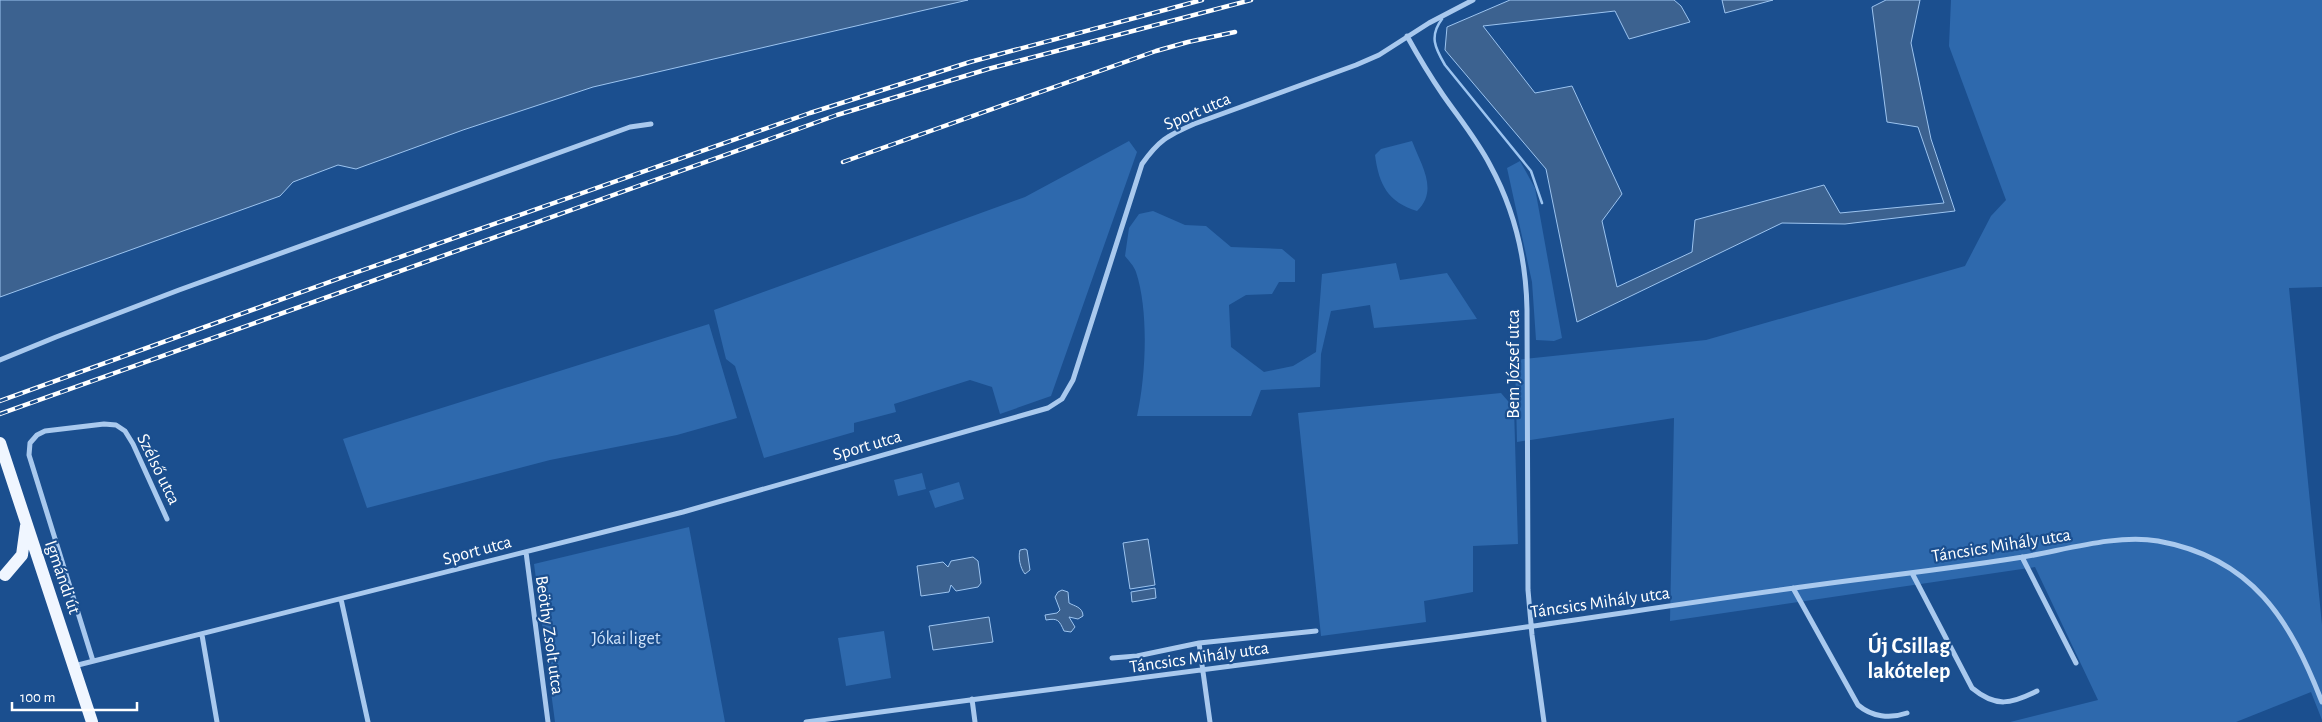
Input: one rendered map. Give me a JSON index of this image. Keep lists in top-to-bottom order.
{
  "streets": {
    "main road": ["Igmándi út"],
    "street": [
      "Sport utca",
      "Bem József utca",
      "Szélső utca",
      "Táncsics Mihály utca",
      "Beöthy Zsolt utca"
    ]
  },
  "crossings": [
    ["Sport utca", "Bem József utca"],
    ["Sport utca", "Szélső utca"],
    ["Sport utca", "Igmándi út"],
    ["Sport utca", "Beöthy Zsolt utca"],
    ["Bem József utca", "Táncsics Mihály utca"]
  ],
  "districts": ["Új Csillag lakótelep"],
  "parks": ["Jókai liget"],
  "scale_bar": "100 m"
}
